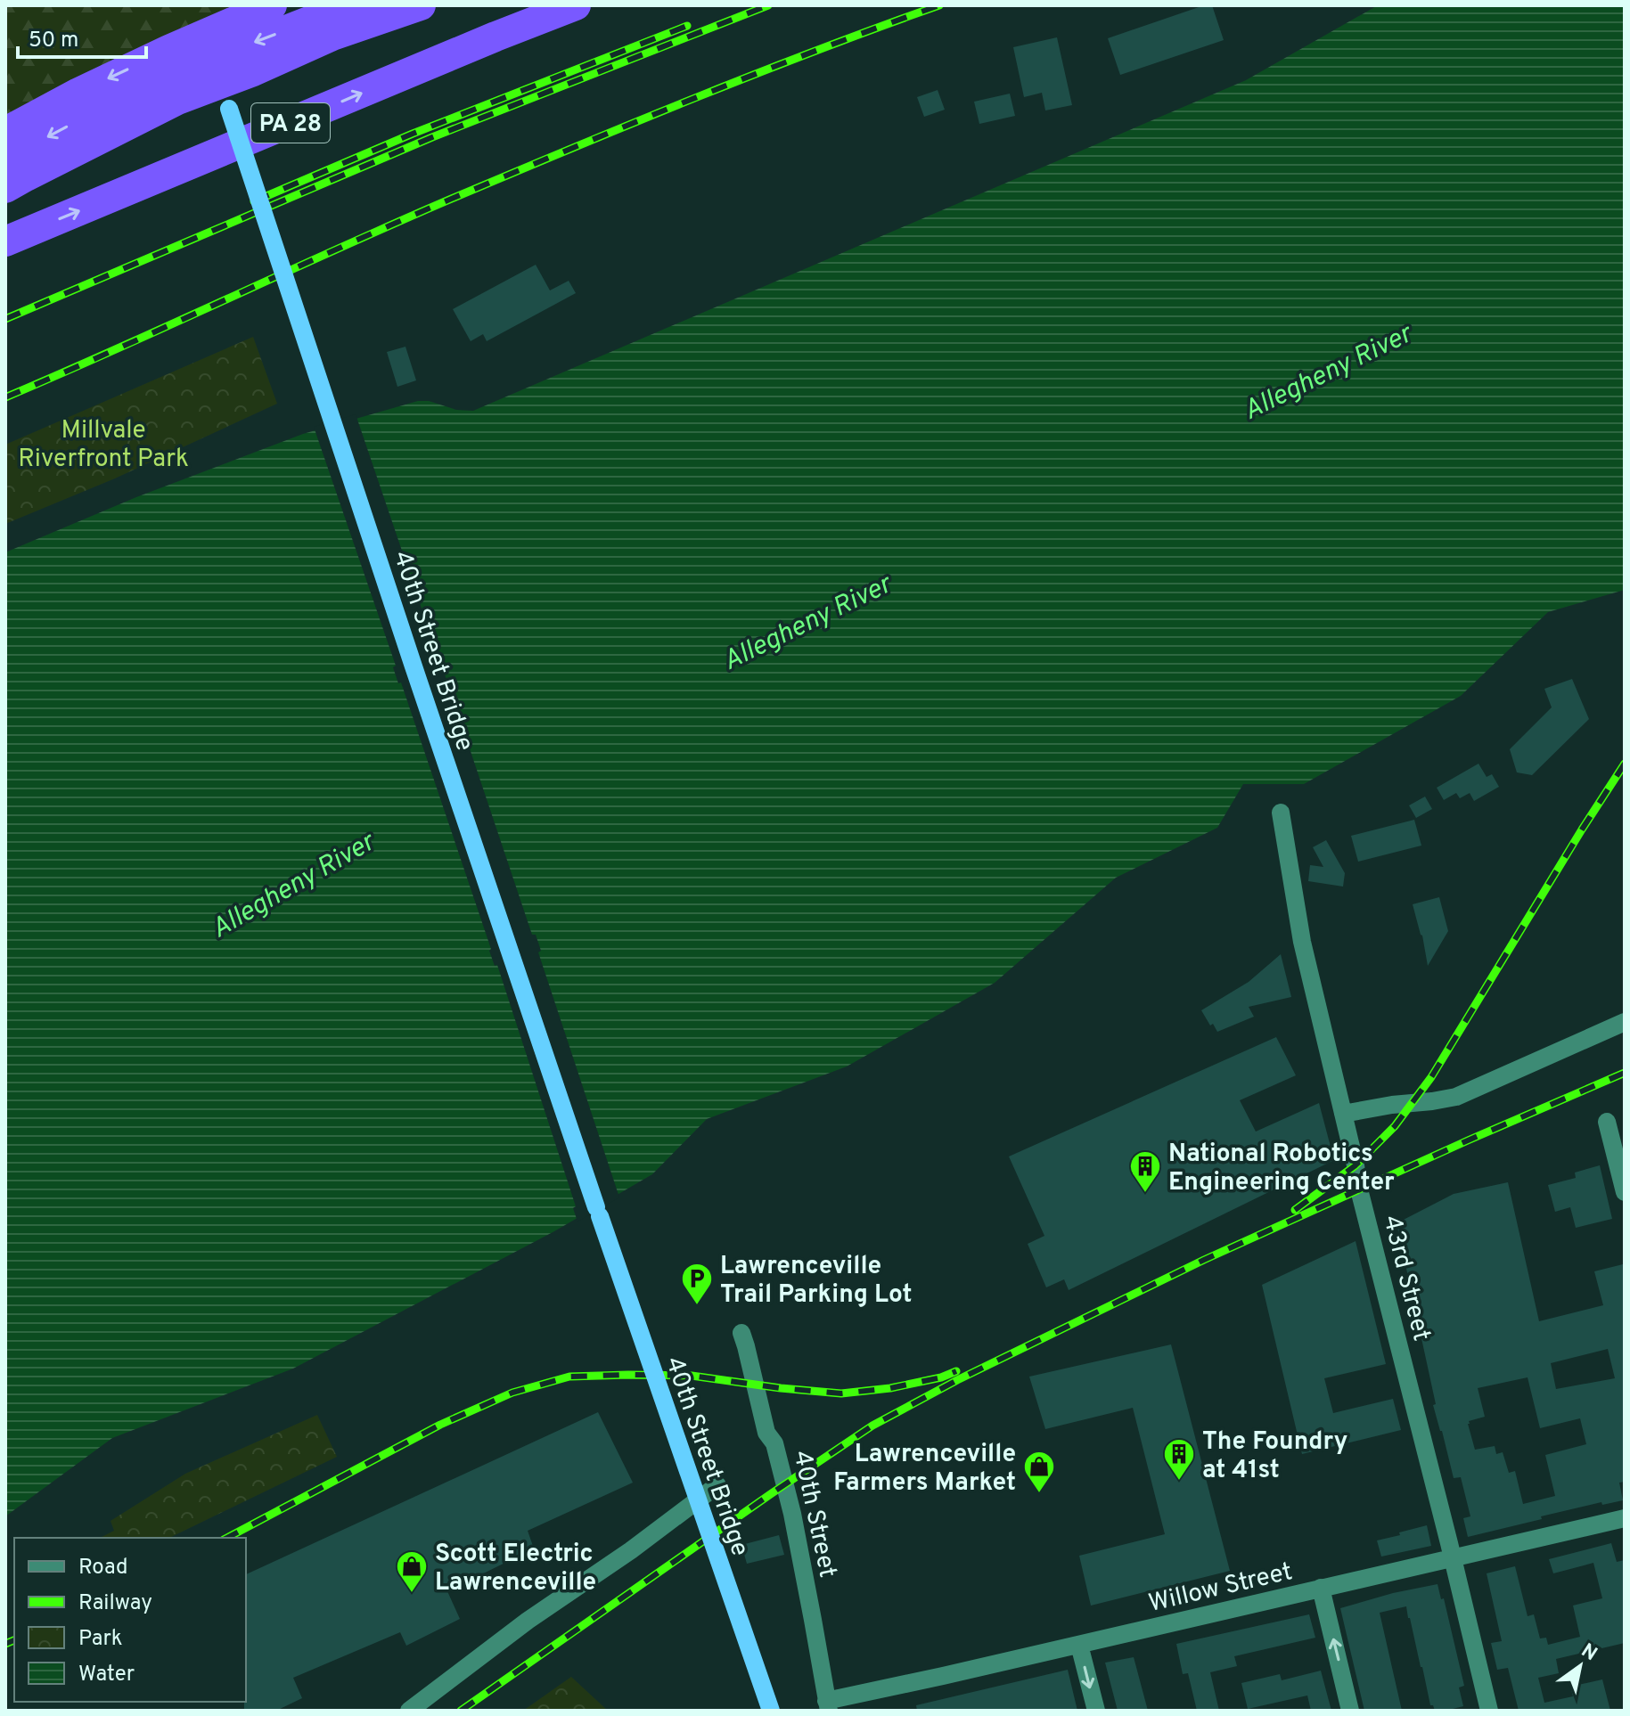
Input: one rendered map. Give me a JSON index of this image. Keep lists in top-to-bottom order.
{
  "streets": {
    "highway": ["PA 28"],
    "main road": ["40th Street Bridge"],
    "street": ["43rd Street", "40th Street", "Willow Street"]
  },
  "crossings": [
    ["43rd Street", "Willow Street"],
    ["40th Street", "Willow Street"]
  ],
  "water": ["Allegheny River"],
  "parks": ["Millvale Riverfront Park"],
  "places": {
    "building": ["National Robotics Engineering Center", "The Foundry at 41st"],
    "parking": ["Lawrenceville Trail Parking Lot"],
    "shop": ["Lawrenceville Farmers Market", "Scott Electric Lawrenceville"]
  },
  "legend": [
    "Road",
    "Railway",
    "Park",
    "Water"
  ],
  "scale_bar": "50 m",
  "north": "top right"
}
